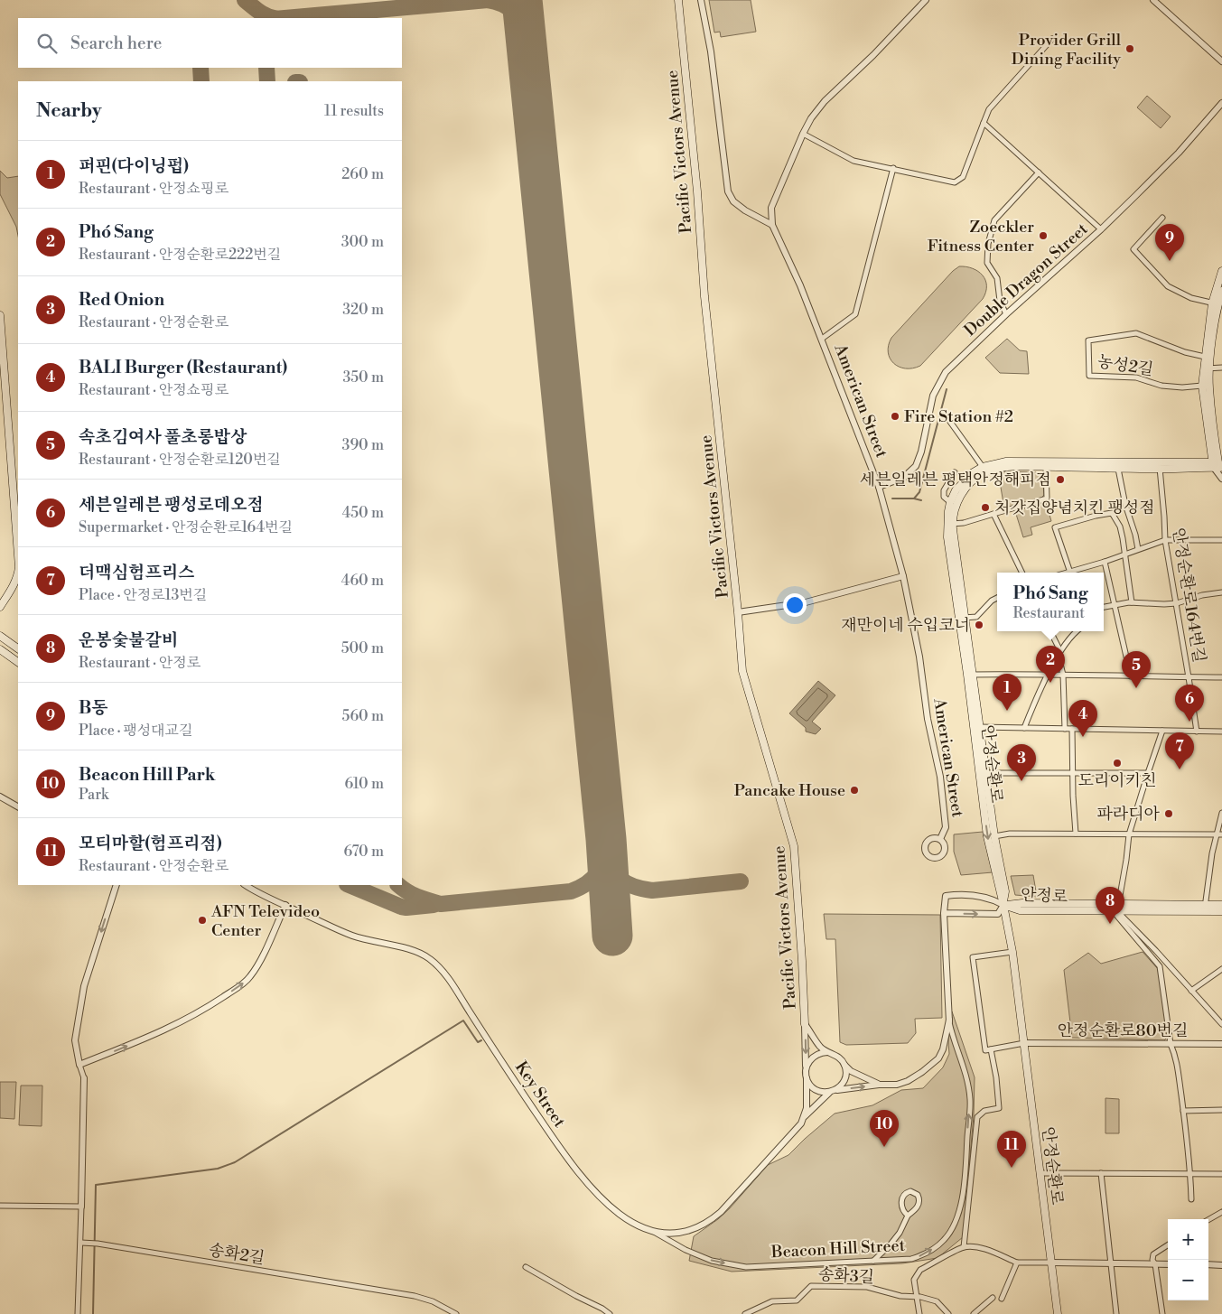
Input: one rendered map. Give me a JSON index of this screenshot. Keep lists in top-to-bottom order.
{
  "streets": {
    "main road": ["Pacific Victors Avenue", "안정순환로", "안정로"],
    "street": [
      "Double Dragon Street",
      "농성2길",
      "American Street",
      "안정순환로164번길",
      "안정순환로80번길",
      "Key Street",
      "Beacon Hill Street",
      "송화2길",
      "송화3길"
    ]
  },
  "crossings": [
    ["Double Dragon Street", "American Street"],
    ["안정순환로164번길", "안정순환로"],
    ["안정순환로", "안정로"],
    ["안정순환로", "안정순환로80번길"],
    ["안정순환로", "Beacon Hill Street"],
    ["안정로", "Beacon Hill Street"],
    ["Key Street", "Beacon Hill Street"]
  ],
  "places": [
    "Provider Grill Dining Facility",
    "Zoeckler Fitness Center",
    "Fire Station #2",
    "세븐일레븐 평택안정해피점",
    "처갓집양념치킨 팽성점",
    "재만이네 수입코너",
    "도리이키친",
    "Pancake House",
    "파라디아",
    "AFN Televideo Center"
  ],
  "page": {
    "search": "Search here",
    "heading": ["Nearby", "11 results"],
    "list": [
      {
        "mark": "1",
        "name": "퍼핀(다이닝펍)",
        "note": "Restaurant · 안정쇼핑로",
        "value": "260 m"
      },
      {
        "mark": "2",
        "name": "Phó Sang",
        "note": "Restaurant · 안정순환로222번길",
        "value": "300 m"
      },
      {
        "mark": "3",
        "name": "Red Onion",
        "note": "Restaurant · 안정순환로",
        "value": "320 m"
      },
      {
        "mark": "4",
        "name": "BALI Burger (Restaurant)",
        "note": "Restaurant · 안정쇼핑로",
        "value": "350 m"
      },
      {
        "mark": "5",
        "name": "속초김여사 풀초롱밥상",
        "note": "Restaurant · 안정순환로120번길",
        "value": "390 m"
      },
      {
        "mark": "6",
        "name": "세븐일레븐 팽성로데오점",
        "note": "Supermarket · 안정순환로164번길",
        "value": "450 m"
      },
      {
        "mark": "7",
        "name": "더맥심험프리스",
        "note": "Place · 안정로13번길",
        "value": "460 m"
      },
      {
        "mark": "8",
        "name": "운봉숯불갈비",
        "note": "Restaurant · 안정로",
        "value": "500 m"
      },
      {
        "mark": "9",
        "name": "B동",
        "note": "Place · 팽성대교길",
        "value": "560 m"
      },
      {
        "mark": "10",
        "name": "Beacon Hill Park",
        "note": "Park",
        "value": "610 m"
      },
      {
        "mark": "11",
        "name": "모티마할(험프리점)",
        "note": "Restaurant · 안정순환로",
        "value": "670 m"
      }
    ],
    "pins": [
      "9",
      "2",
      "5",
      "1",
      "6",
      "4",
      "7",
      "3",
      "8",
      "10",
      "11"
    ],
    "popup": ["Phó Sang", "Restaurant"],
    "map_buttons": ["+", "−"]
  }
}
